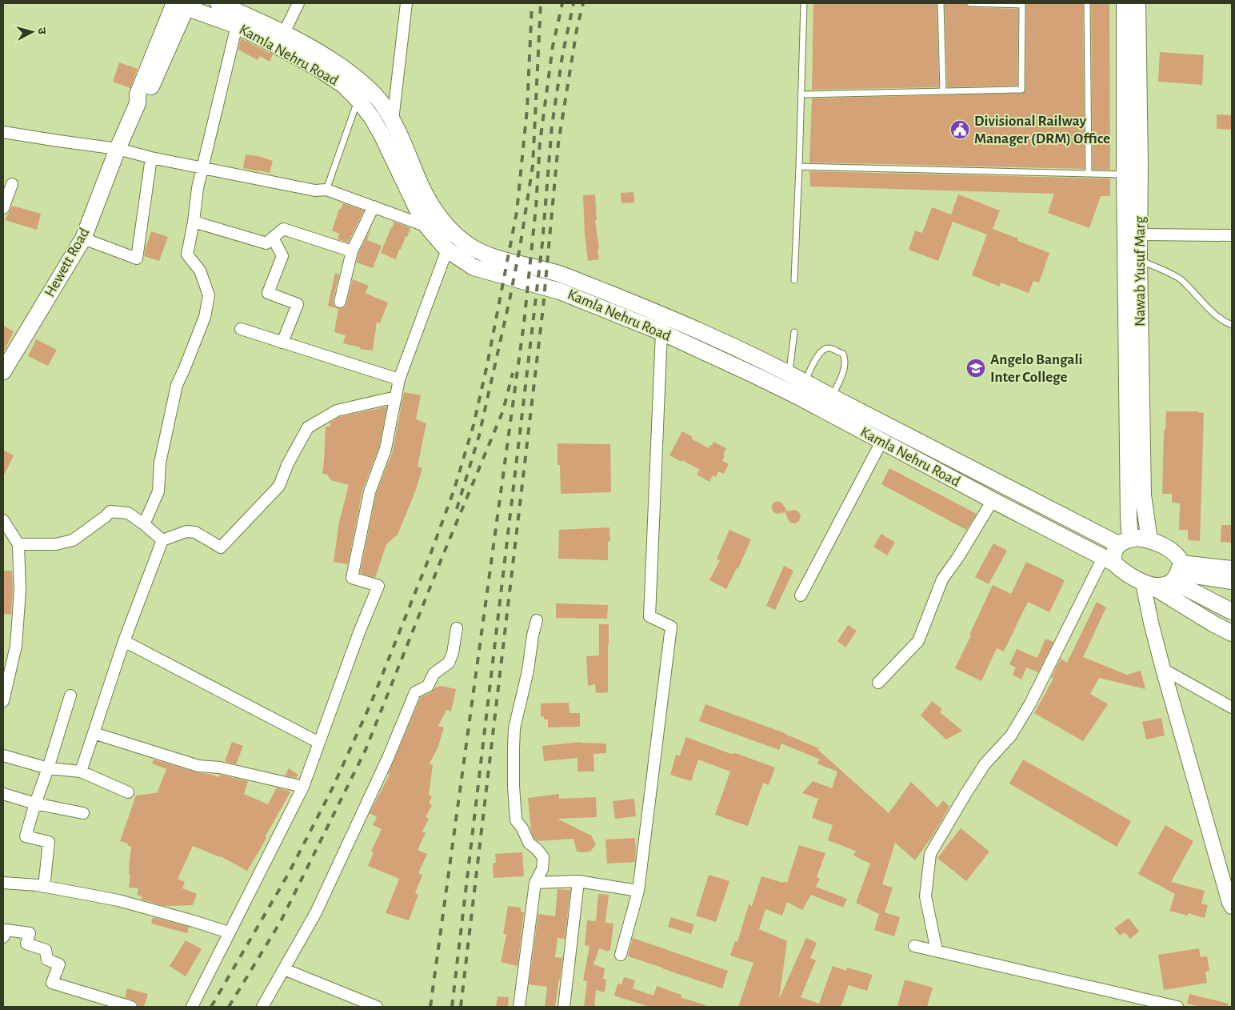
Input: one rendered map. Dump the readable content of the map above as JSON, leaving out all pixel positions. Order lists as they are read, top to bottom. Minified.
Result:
{"streets":{"main road":["Kamla Nehru Road","Hewett Road","Nawab Yusuf Marg"]},"crossings":[["Kamla Nehru Road","Hewett Road"]],"places":{"public building":["Divisional Railway Manager (DRM) Office"],"school or university":["Angelo Bangali Inter College"]},"north":"right"}
